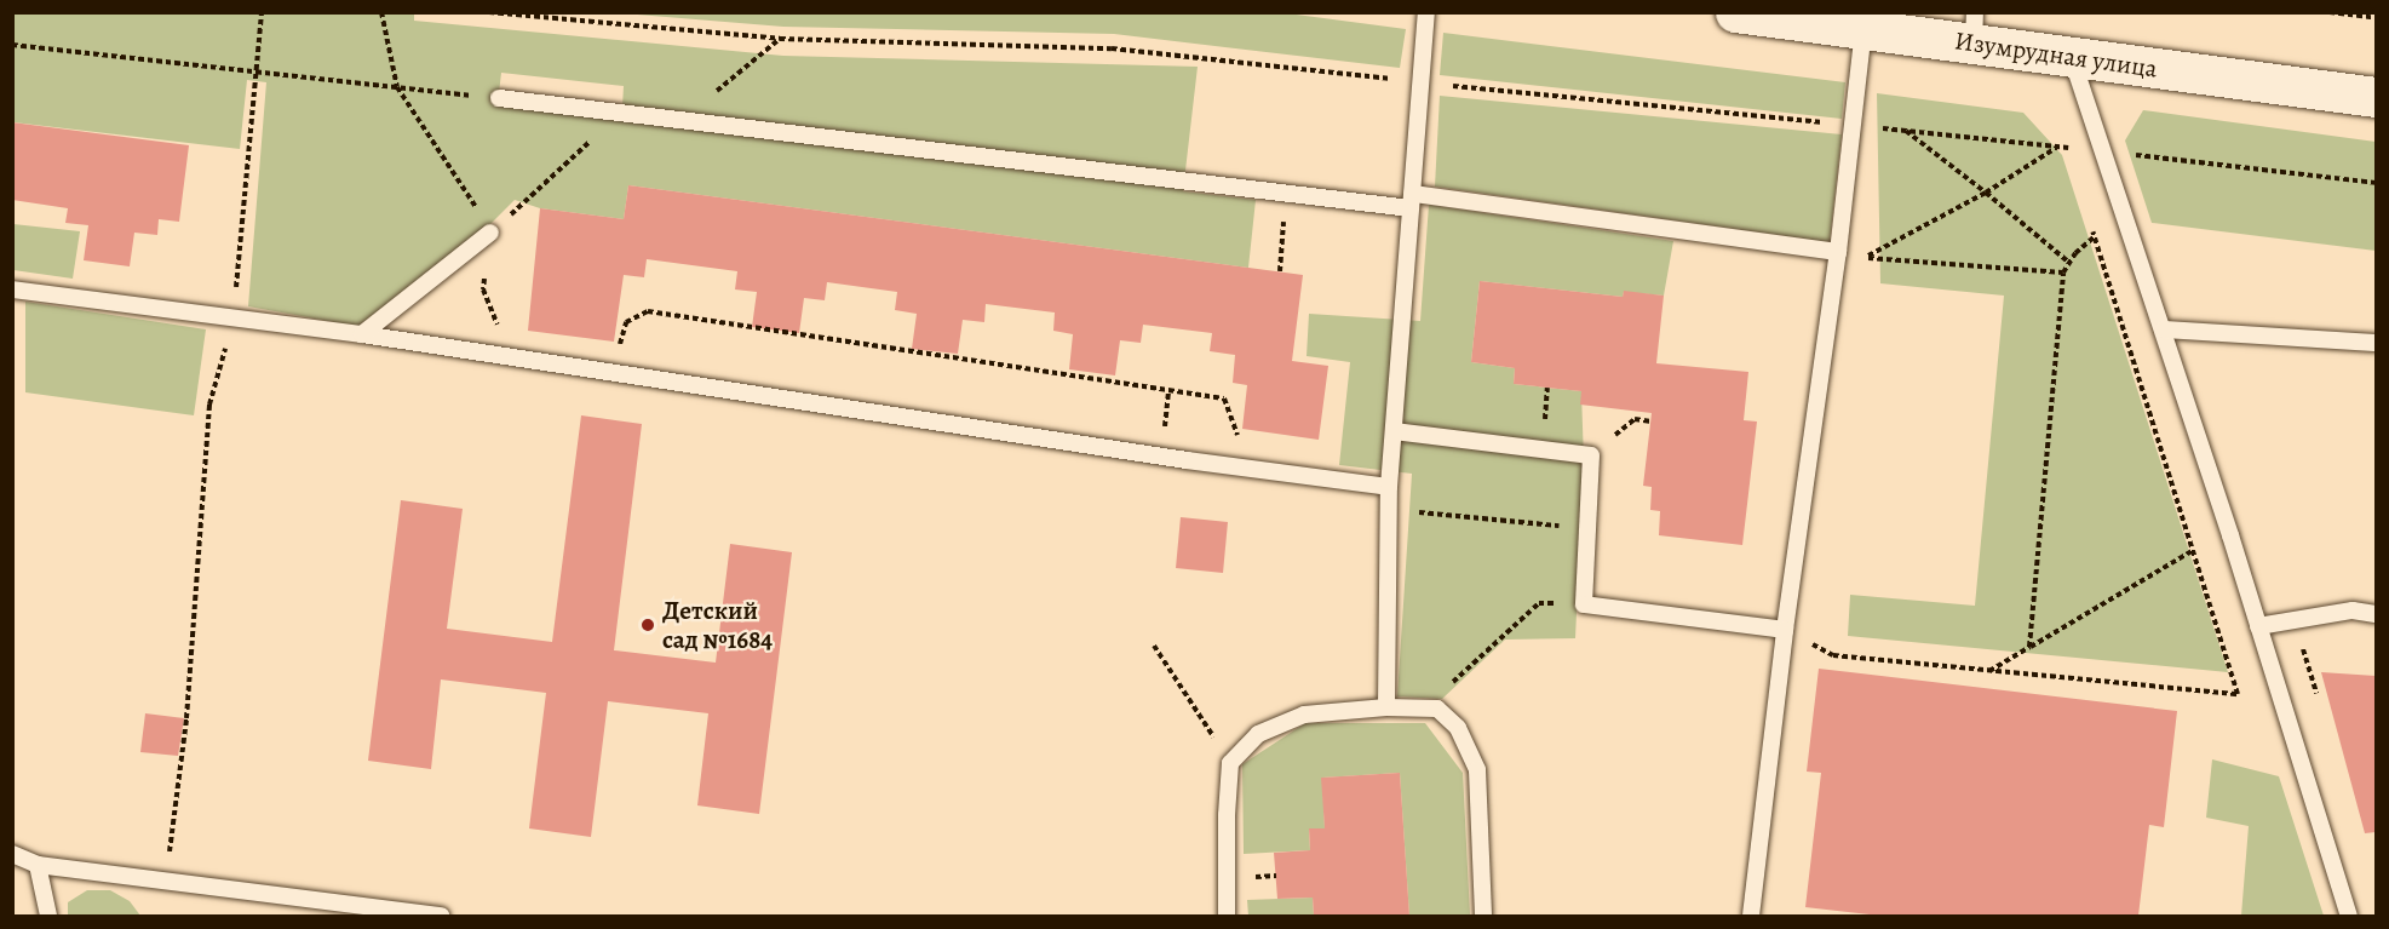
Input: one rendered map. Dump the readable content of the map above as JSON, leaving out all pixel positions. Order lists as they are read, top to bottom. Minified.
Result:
{"streets":{"street":["Изумрудная улица"]},"places":["Детский сад №1684"]}
